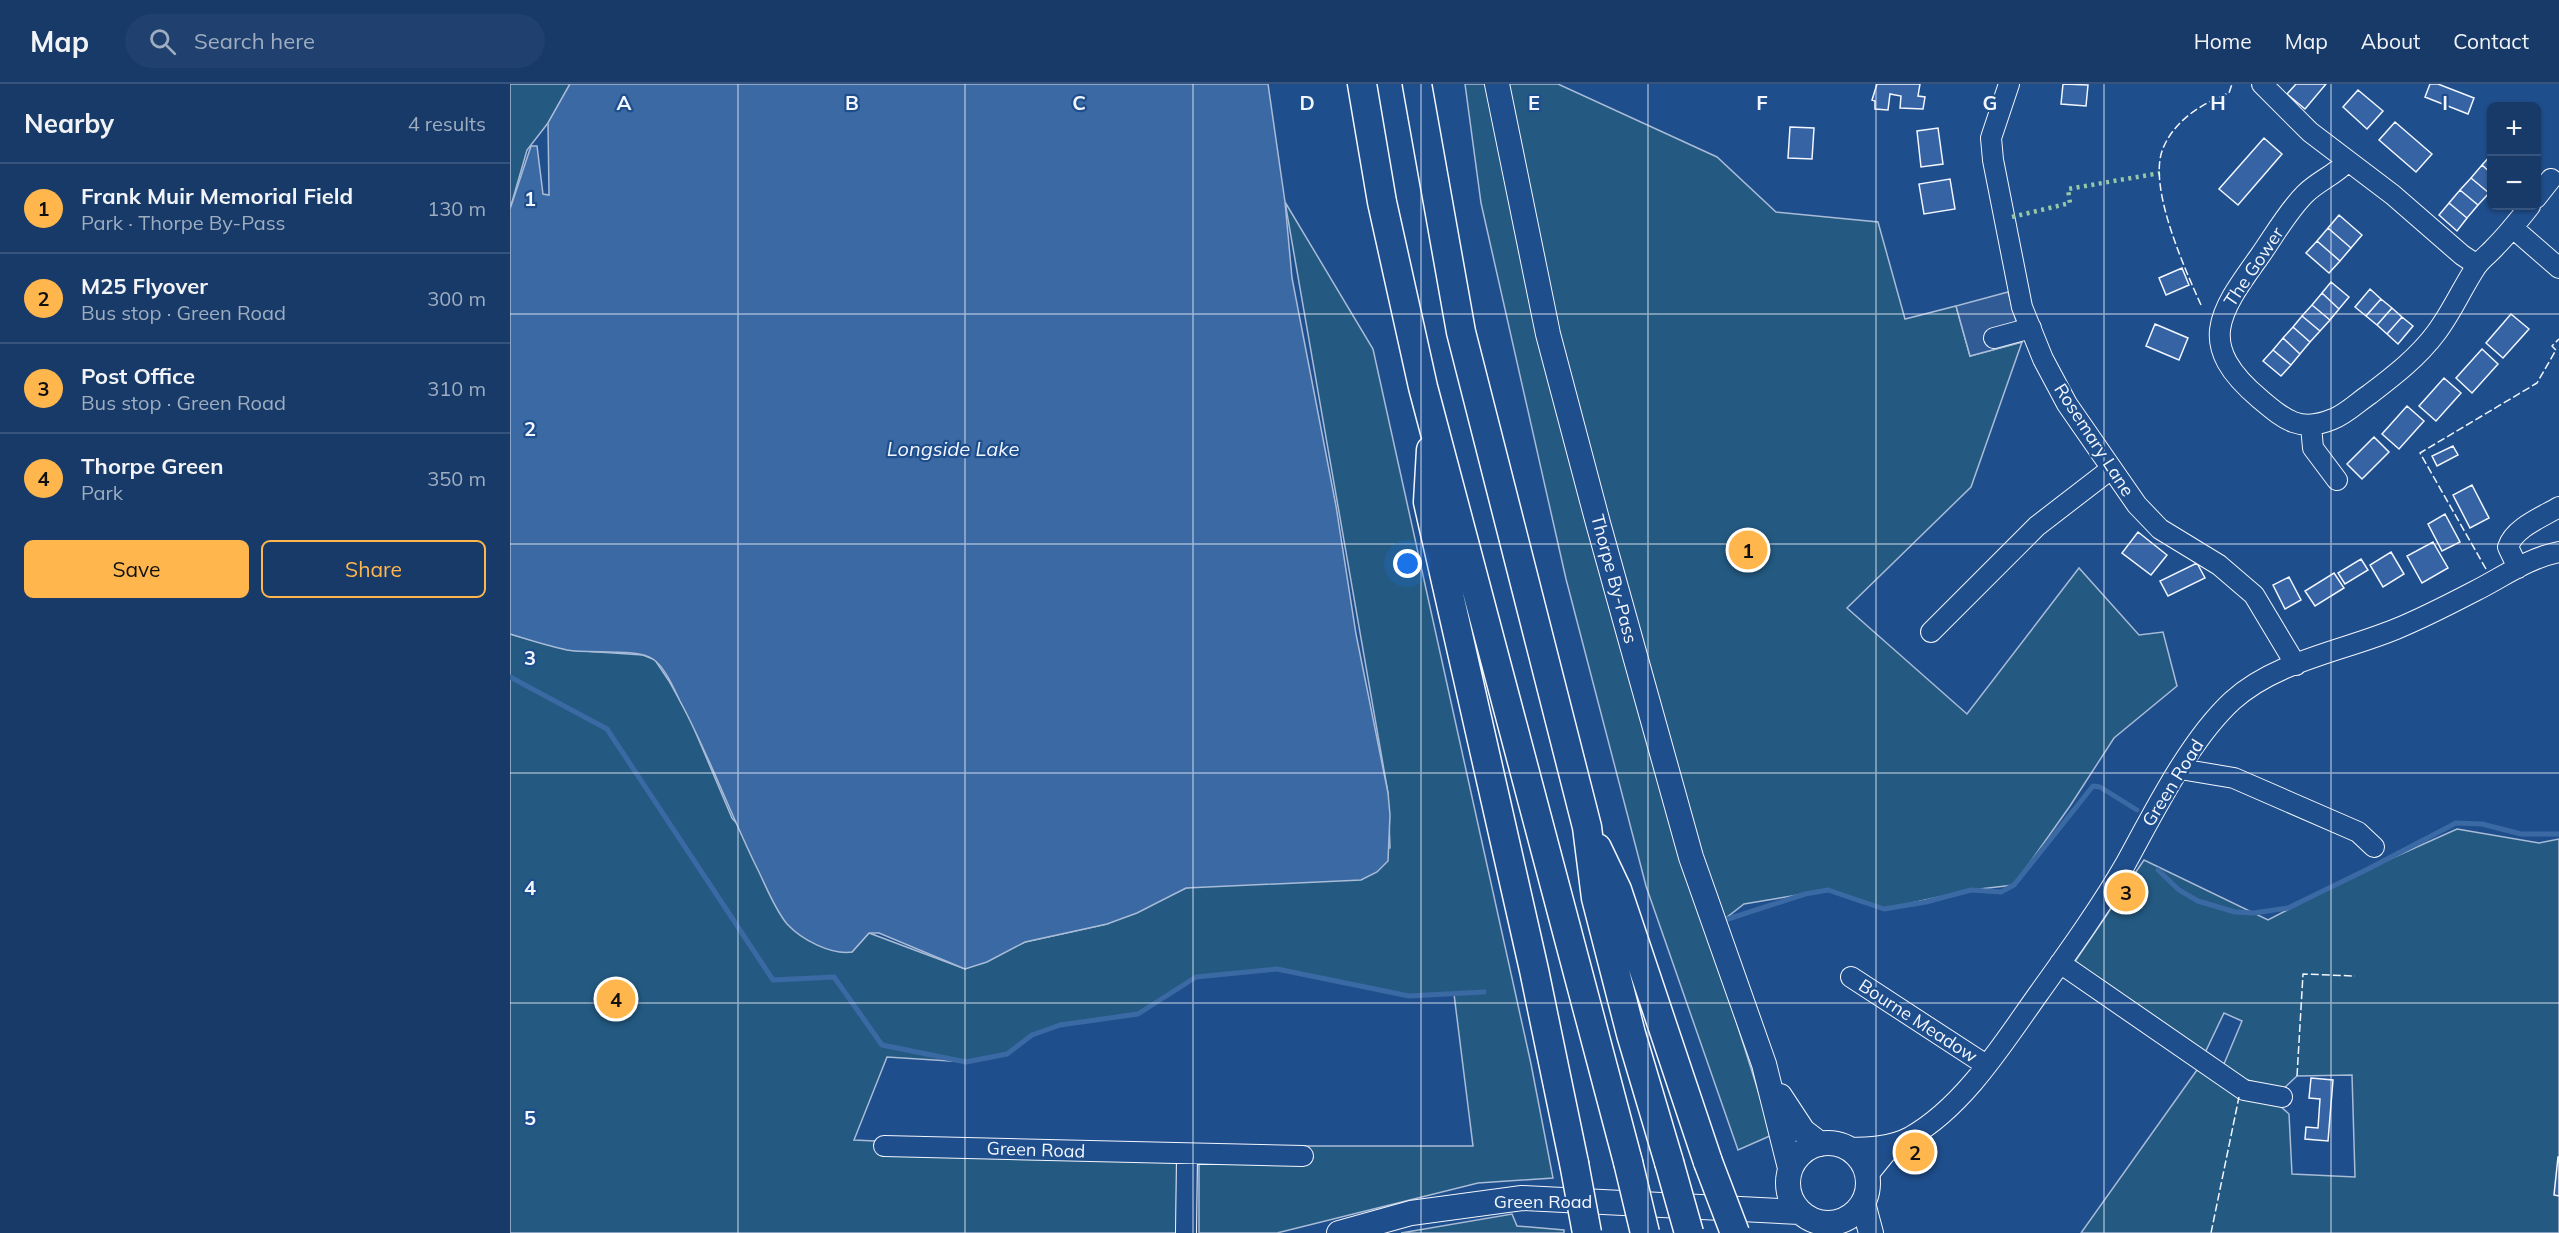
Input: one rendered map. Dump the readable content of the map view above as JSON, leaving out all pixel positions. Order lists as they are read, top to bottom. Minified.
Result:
{"streets":{"main road":["Thorpe By-Pass","Green Road"],"street":["The Gower","Rosemary Lane","Bourne Meadow"]},"crossings":[["Rosemary Lane","Green Road"],["Thorpe By-Pass","Green Road"],["Green Road","Bourne Meadow"]],"water":["Longside Lake"],"page":{"header":"Map","search":"Search here","nav":["Home","Map","About","Contact"],"heading":["Nearby","4 results"],"map_buttons":["+","−"],"list":[{"mark":"1","name":"Frank Muir Memorial Field","note":"Park · Thorpe By-Pass","value":"130 m"},{"mark":"2","name":"M25 Flyover","note":"Bus stop · Green Road","value":"300 m"},{"mark":"3","name":"Post Office","note":"Bus stop · Green Road","value":"310 m"},{"mark":"4","name":"Thorpe Green","note":"Park","value":"350 m"}],"buttons":["Save","Share"],"pins":["1","3","4","2"]},"grid":{"columns":["A","B","C","D","E","F","G","H","I"],"rows":["1","2","3","4","5"]}}
